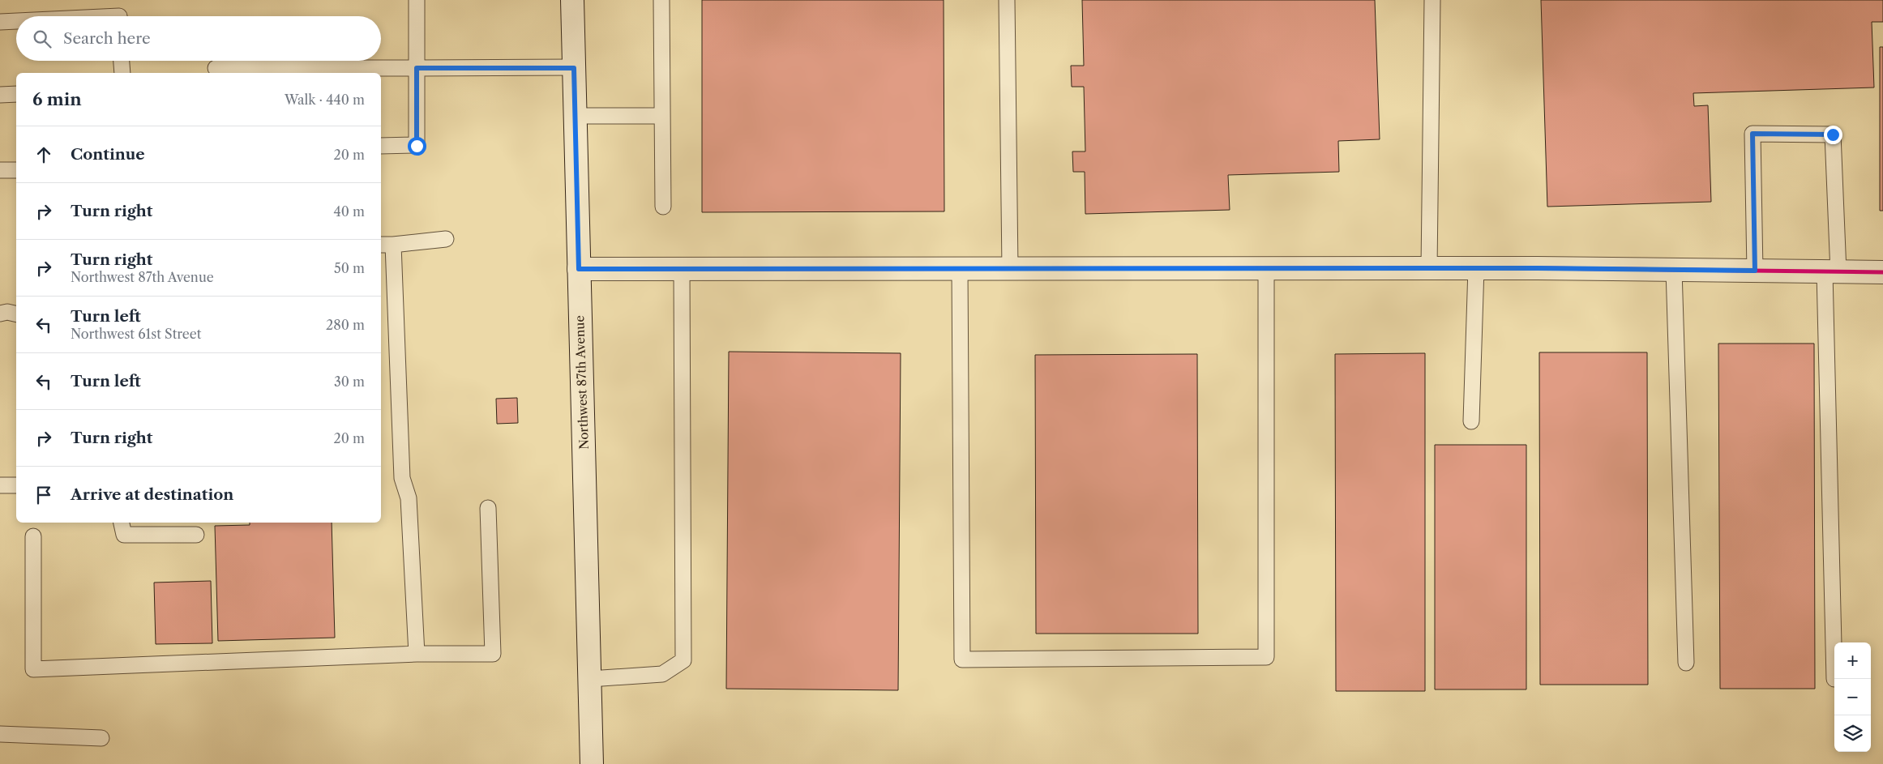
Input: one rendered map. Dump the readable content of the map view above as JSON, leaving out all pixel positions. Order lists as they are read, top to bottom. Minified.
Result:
{"streets":{"street":["Northwest 87th Avenue"]},"page":{"search":"Search here","heading":["6 min","Walk · 440 m"],"list":[["Continue","20 m"],["Turn right","40 m"],["Turn right","Northwest 87th Avenue","50 m"],["Turn left","Northwest 61st Street","280 m"],["Turn left","30 m"],["Turn right","20 m"],"Arrive at destination"],"map_buttons":["+","−"]}}
